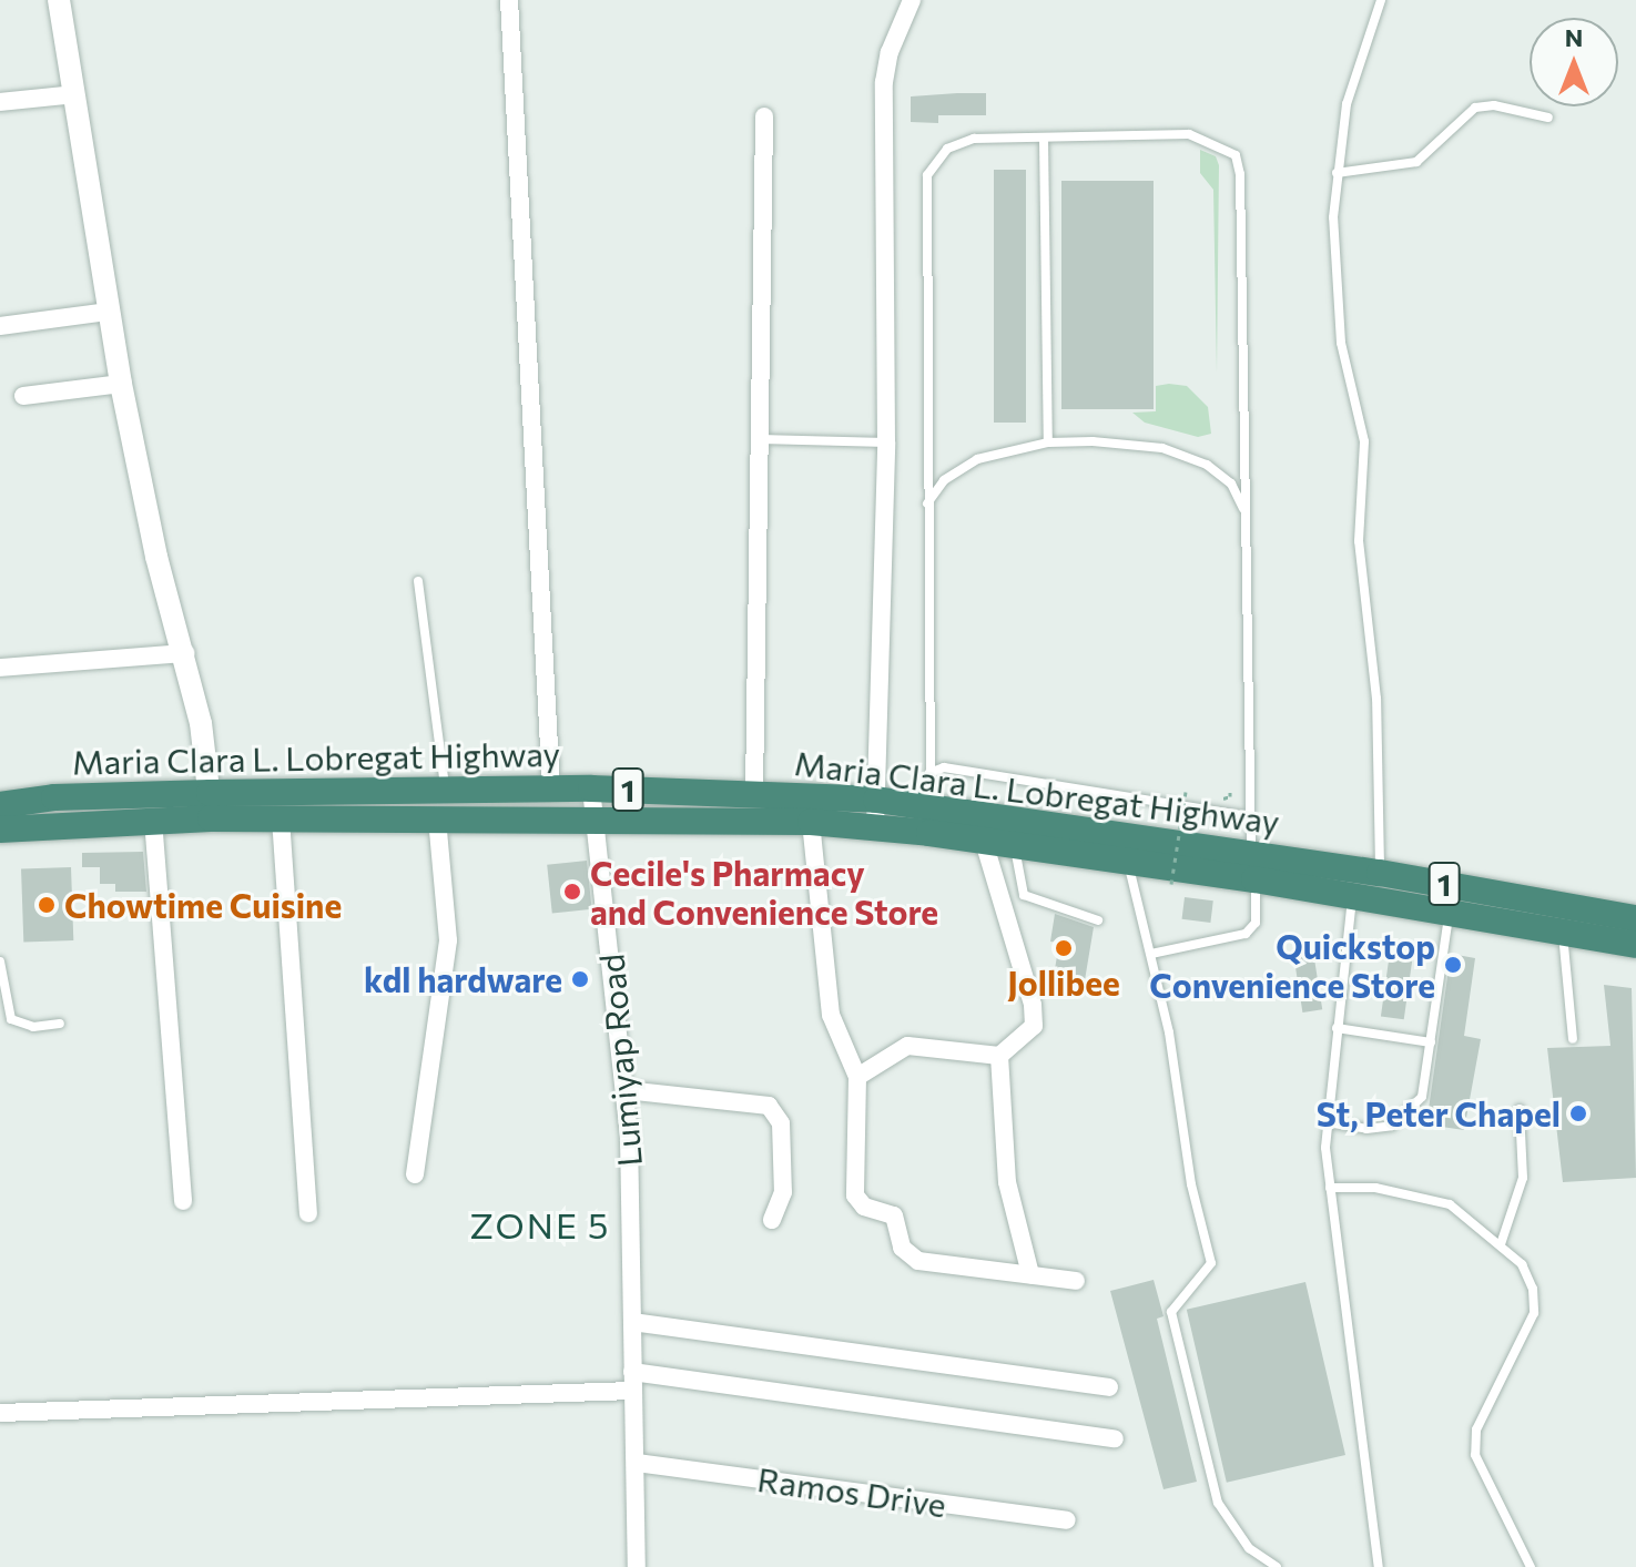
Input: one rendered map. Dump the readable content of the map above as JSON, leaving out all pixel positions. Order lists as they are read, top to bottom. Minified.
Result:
{"streets":{"highway":["Maria Clara L. Lobregat Highway","1"],"street":["Lumiyap Road","Ramos Drive"]},"crossings":[["Maria Clara L. Lobregat Highway","Lumiyap Road"],["Lumiyap Road","Ramos Drive"]],"districts":["ZONE 5"],"places":["Cecile's Pharmacy and Convenience Store","Chowtime Cuisine","Jollibee","Quickstop Convenience Store","kdl hardware","St, Peter Chapel"],"north":"top"}
